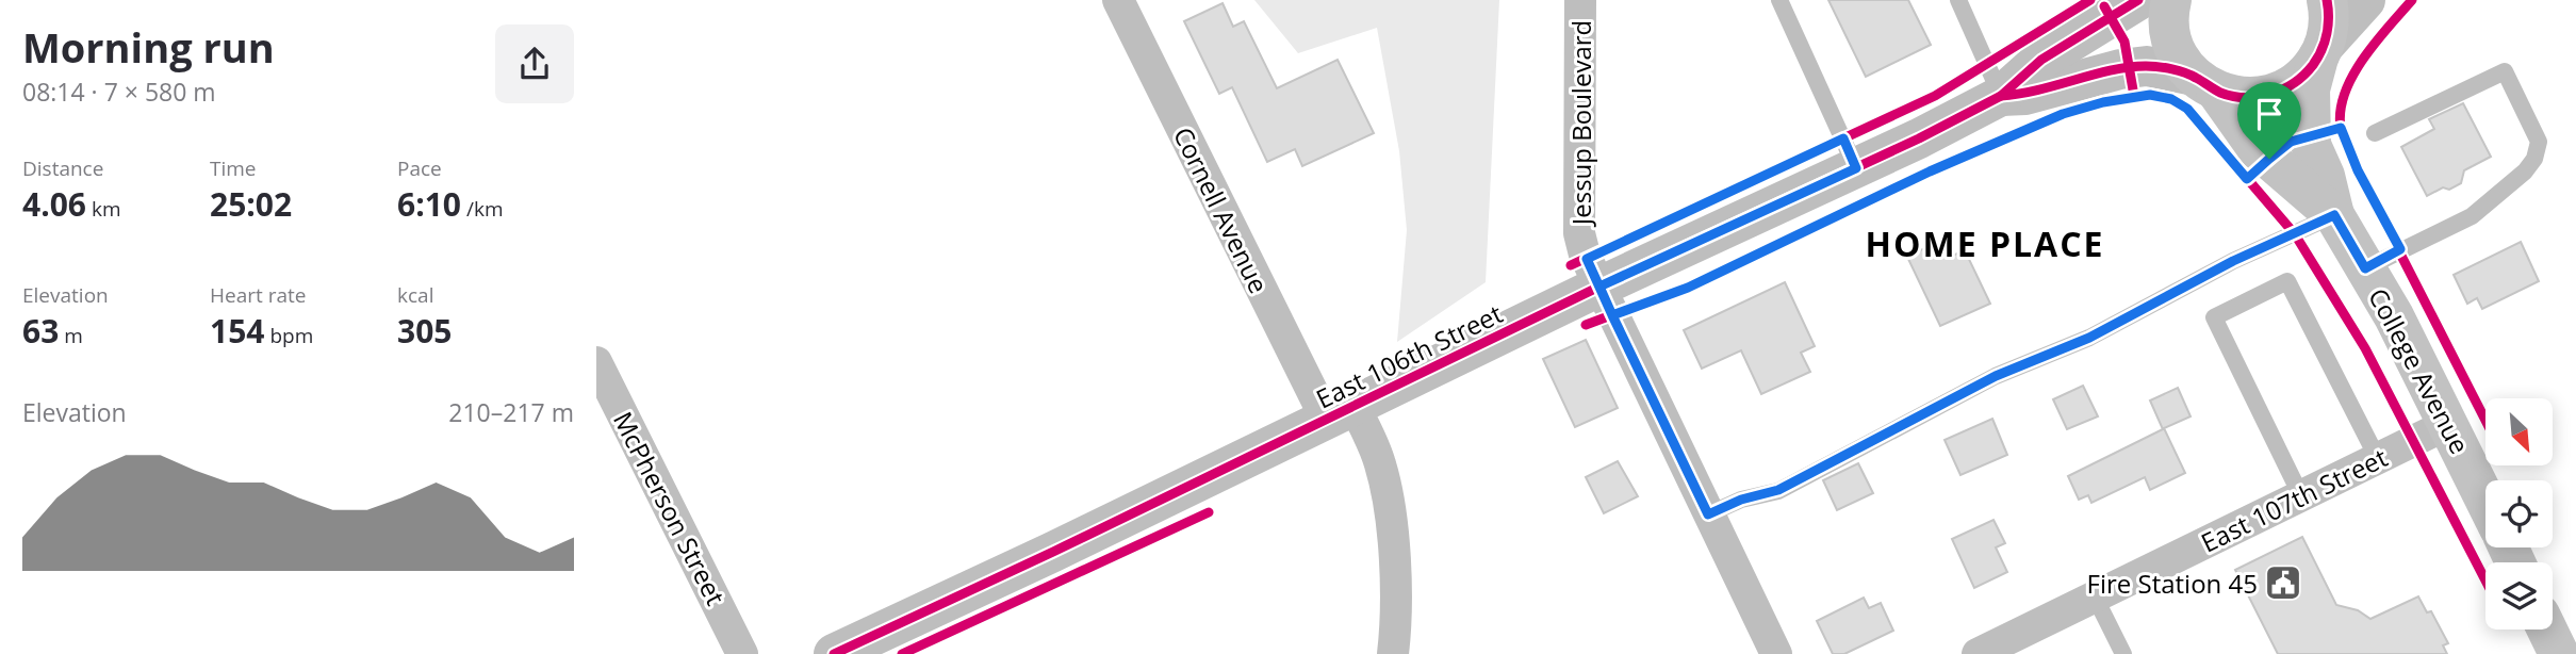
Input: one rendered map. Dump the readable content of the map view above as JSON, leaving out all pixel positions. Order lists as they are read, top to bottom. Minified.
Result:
{"streets":{"main road":["College Avenue"],"street":["Jessup Boulevard","Cornell Avenue","East 106th Street","East 107th Street","McPherson Street"]},"crossings":[["Jessup Boulevard","East 106th Street"],["Cornell Avenue","East 106th Street"],["East 106th Street","College Avenue"],["College Avenue","East 107th Street"]],"districts":["HOME PLACE"],"places":{"public building":["Fire Station 45"]},"north":"bottom right","page":{"heading":["Morning run","08:14 · 7 × 580 m"],"stats":[["Distance","4.06 km"],["Time","25:02"],["Pace","6:10 /km"],["Elevation","63 m"],["Heart rate","154 bpm"],["kcal","305"]],"chart":["Elevation","210–217 m"]}}
